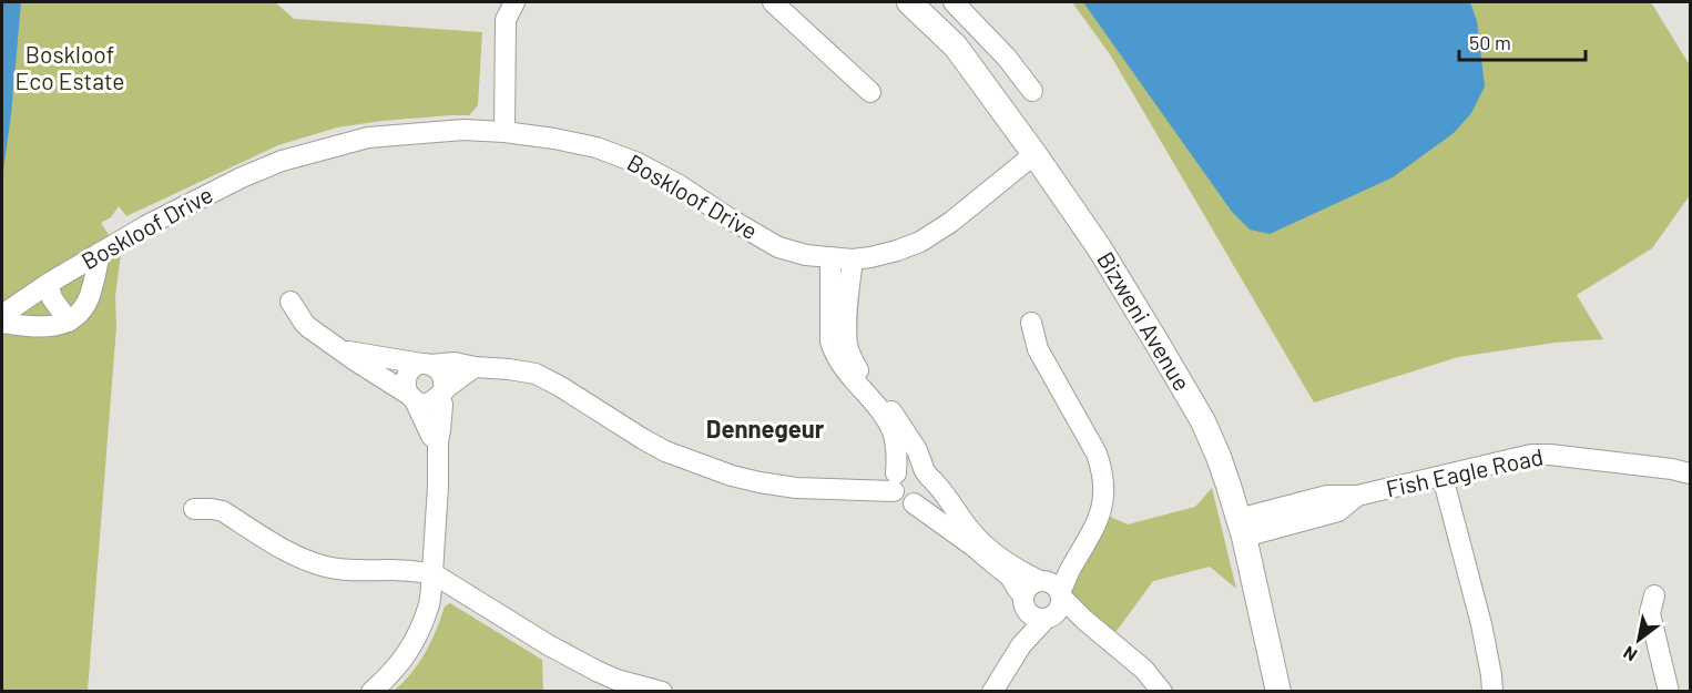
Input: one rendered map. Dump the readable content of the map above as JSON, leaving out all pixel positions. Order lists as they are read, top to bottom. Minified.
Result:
{"streets":{"street":["Boskloof Drive","Bizweni Avenue","Fish Eagle Road"]},"crossings":[["Boskloof Drive","Bizweni Avenue"],["Bizweni Avenue","Fish Eagle Road"]],"districts":["Dennegeur"],"parks":["Boskloof Eco Estate"],"scale_bar":"50 m","north":"bottom left"}
